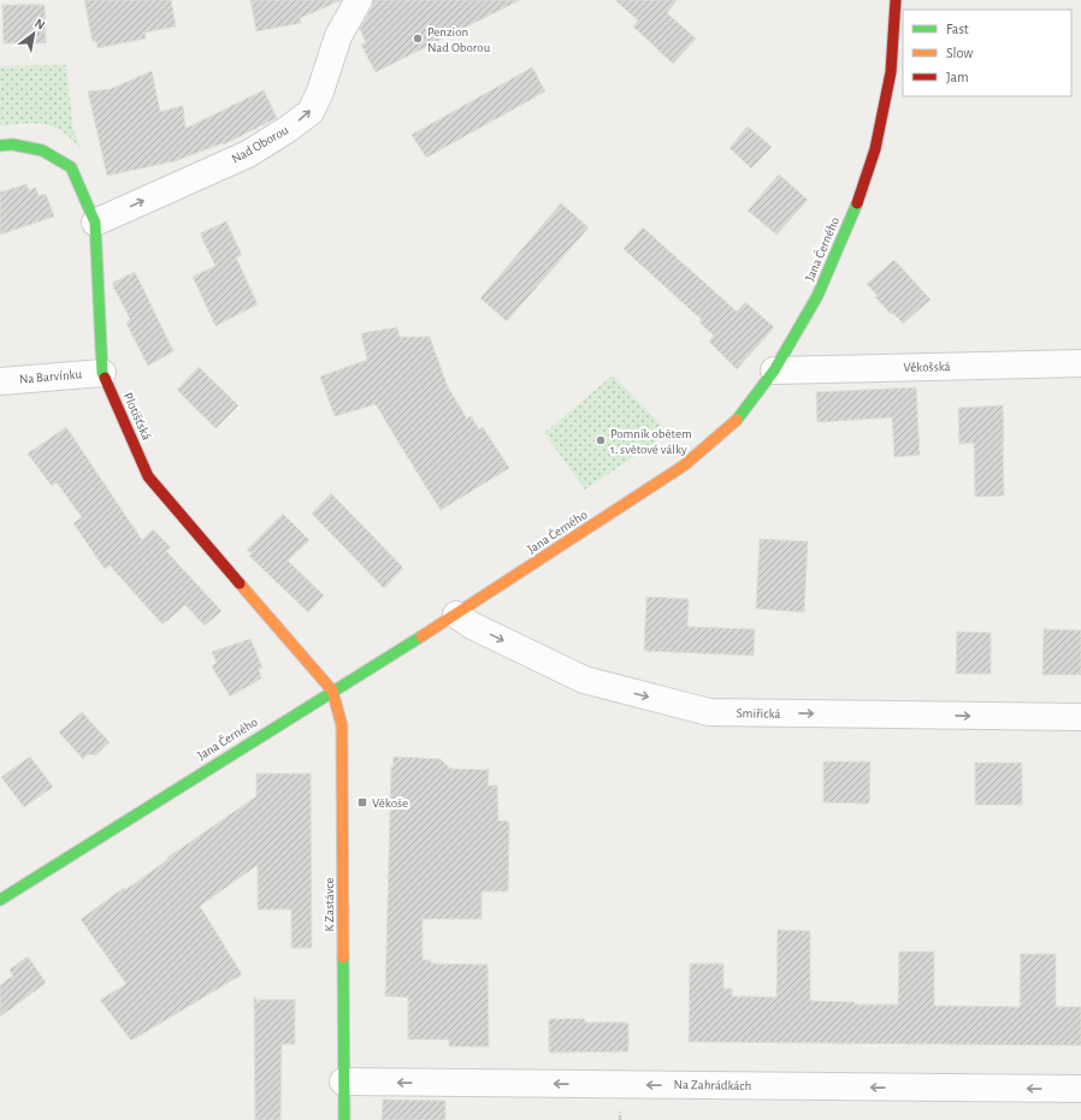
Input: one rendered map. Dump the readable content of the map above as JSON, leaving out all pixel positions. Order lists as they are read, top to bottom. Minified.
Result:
{"streets":{"street":["Nad Oborou","Jana Černého","Věkošská","Na Barvínku","Plotišťská","Smiřická","K Zastávce","Na Zahrádkách"]},"crossings":[["Nad Oborou","Plotišťská"],["Jana Černého","Věkošská"],["Jana Černého","Plotišťská"],["Jana Černého","Smiřická"],["Jana Černého","K Zastávce"],["Na Barvínku","Plotišťská"],["Plotišťská","K Zastávce"],["K Zastávce","Na Zahrádkách"]],"one_way":["Nad Oborou","Smiřická","Na Zahrádkách"],"places":{"other":["Penzion Nad Oborou","Pomník obětem 1. světové války"],"transit":["Věkoše"]},"legend":["Fast","Slow","Jam"],"north":"top right"}
